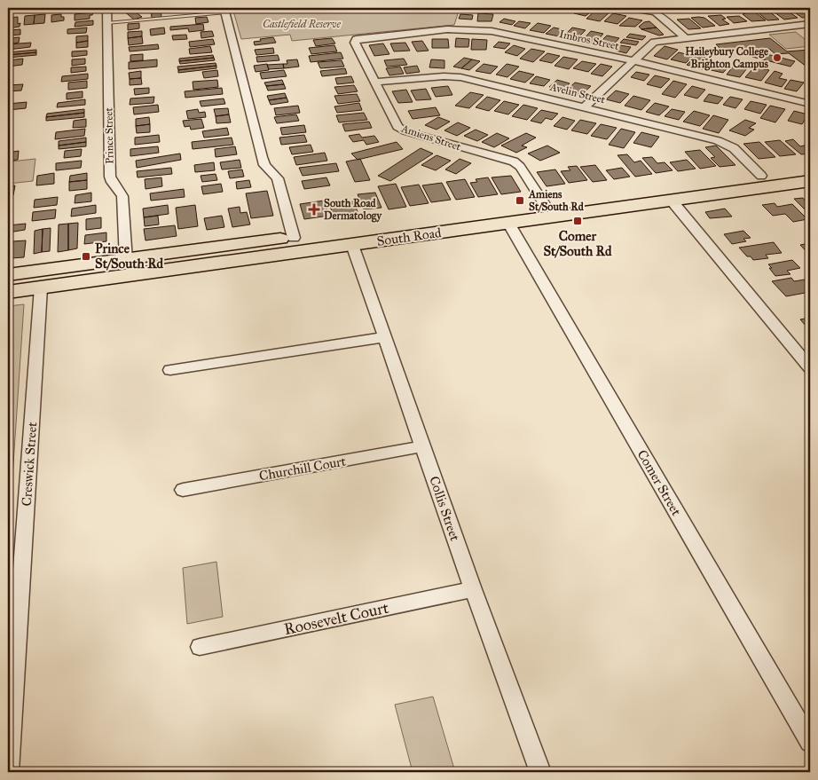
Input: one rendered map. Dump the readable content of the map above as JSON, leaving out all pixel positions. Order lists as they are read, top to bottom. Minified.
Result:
{"streets":{"main road":["South Road"],"street":["Imbros Street","Avelin Street","Prince Street","Amiens Street","Creswick Street","Churchill Court","Comer Street","Collis Street","Roosevelt Court"]},"crossings":[["Imbros Street","Amiens Street"],["Avelin Street","Amiens Street"],["Avelin Street","South Road"],["Prince Street","South Road"],["Amiens Street","South Road"],["South Road","Creswick Street"],["South Road","Comer Street"],["South Road","Collis Street"],["Churchill Court","Collis Street"],["Collis Street","Roosevelt Court"]],"parks":["Castlefield Reserve"],"places":{"other":["Haileybury College Brighton Campus"],"transit":["Amiens St/South Rd","Comer St/South Rd","Prince St/South Rd"],"health":["South Road Dermatology"]}}
